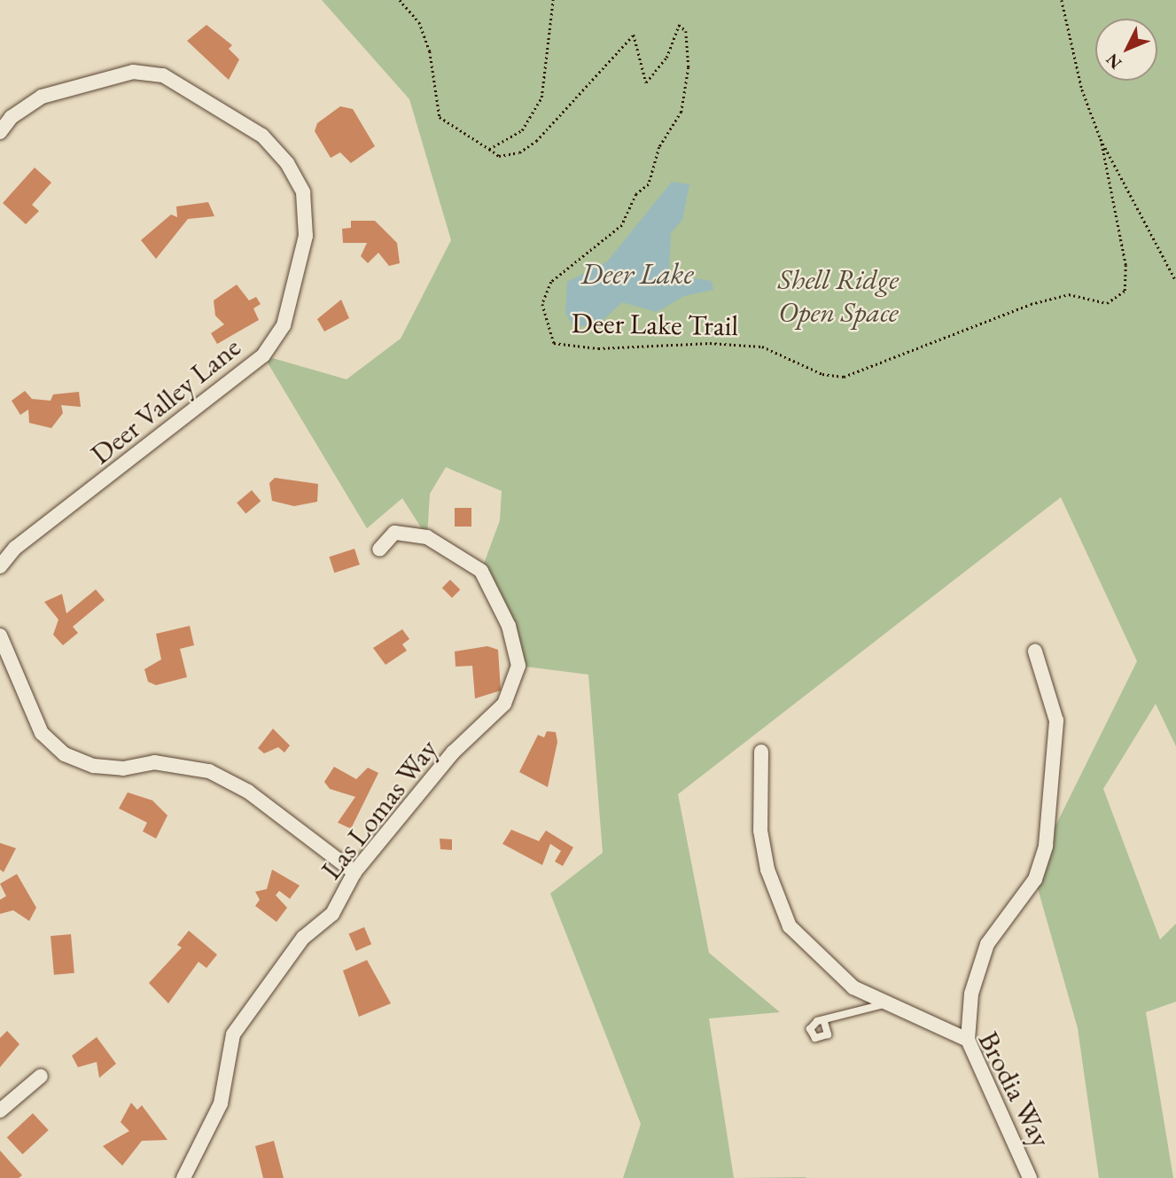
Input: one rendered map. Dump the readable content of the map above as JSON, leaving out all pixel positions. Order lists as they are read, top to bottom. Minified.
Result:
{"streets":{"street":["Deer Valley Lane","Las Lomas Way","Brodia Way"],"path":["Deer Lake Trail"]},"water":["Deer Lake"],"parks":["Shell Ridge Open Space"],"north":"bottom left"}
